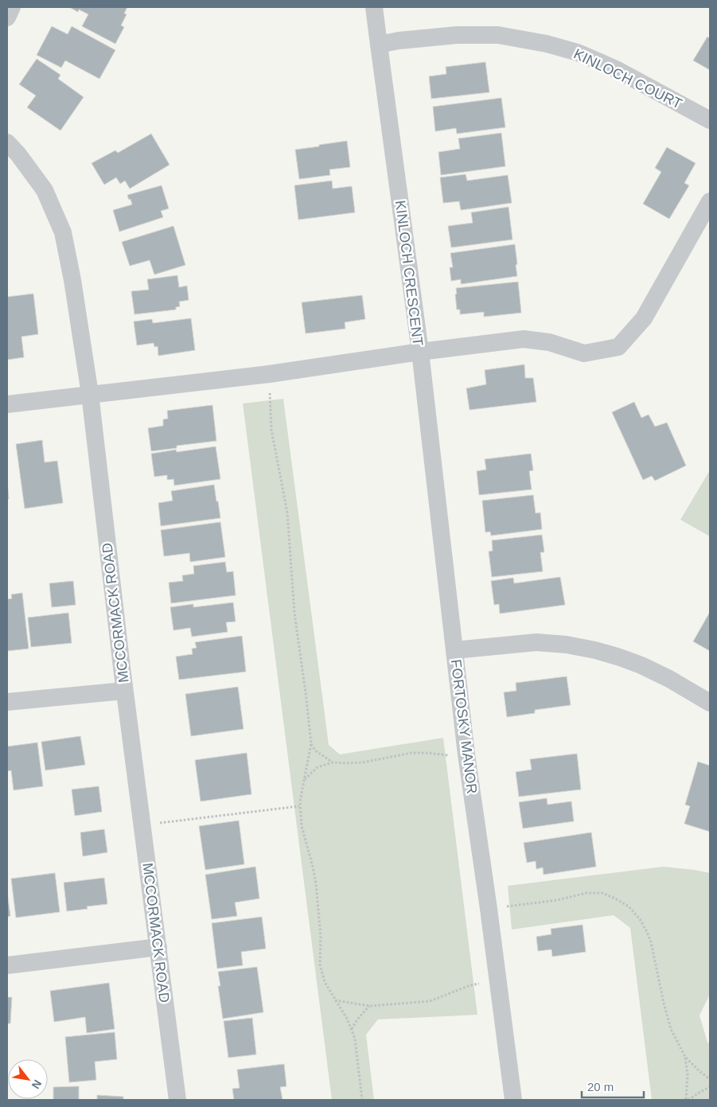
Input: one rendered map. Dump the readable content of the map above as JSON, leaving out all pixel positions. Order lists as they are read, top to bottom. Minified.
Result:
{"streets":{"street":["KINLOCH COURT","KINLOCH CRESCENT","MCCORMACK ROAD","FORTOSKY MANOR"]},"crossings":[["KINLOCH COURT","KINLOCH CRESCENT"],["KINLOCH CRESCENT","MCCORMACK ROAD"],["KINLOCH CRESCENT","FORTOSKY MANOR"]],"scale_bar":"20 m","north":"bottom right"}
